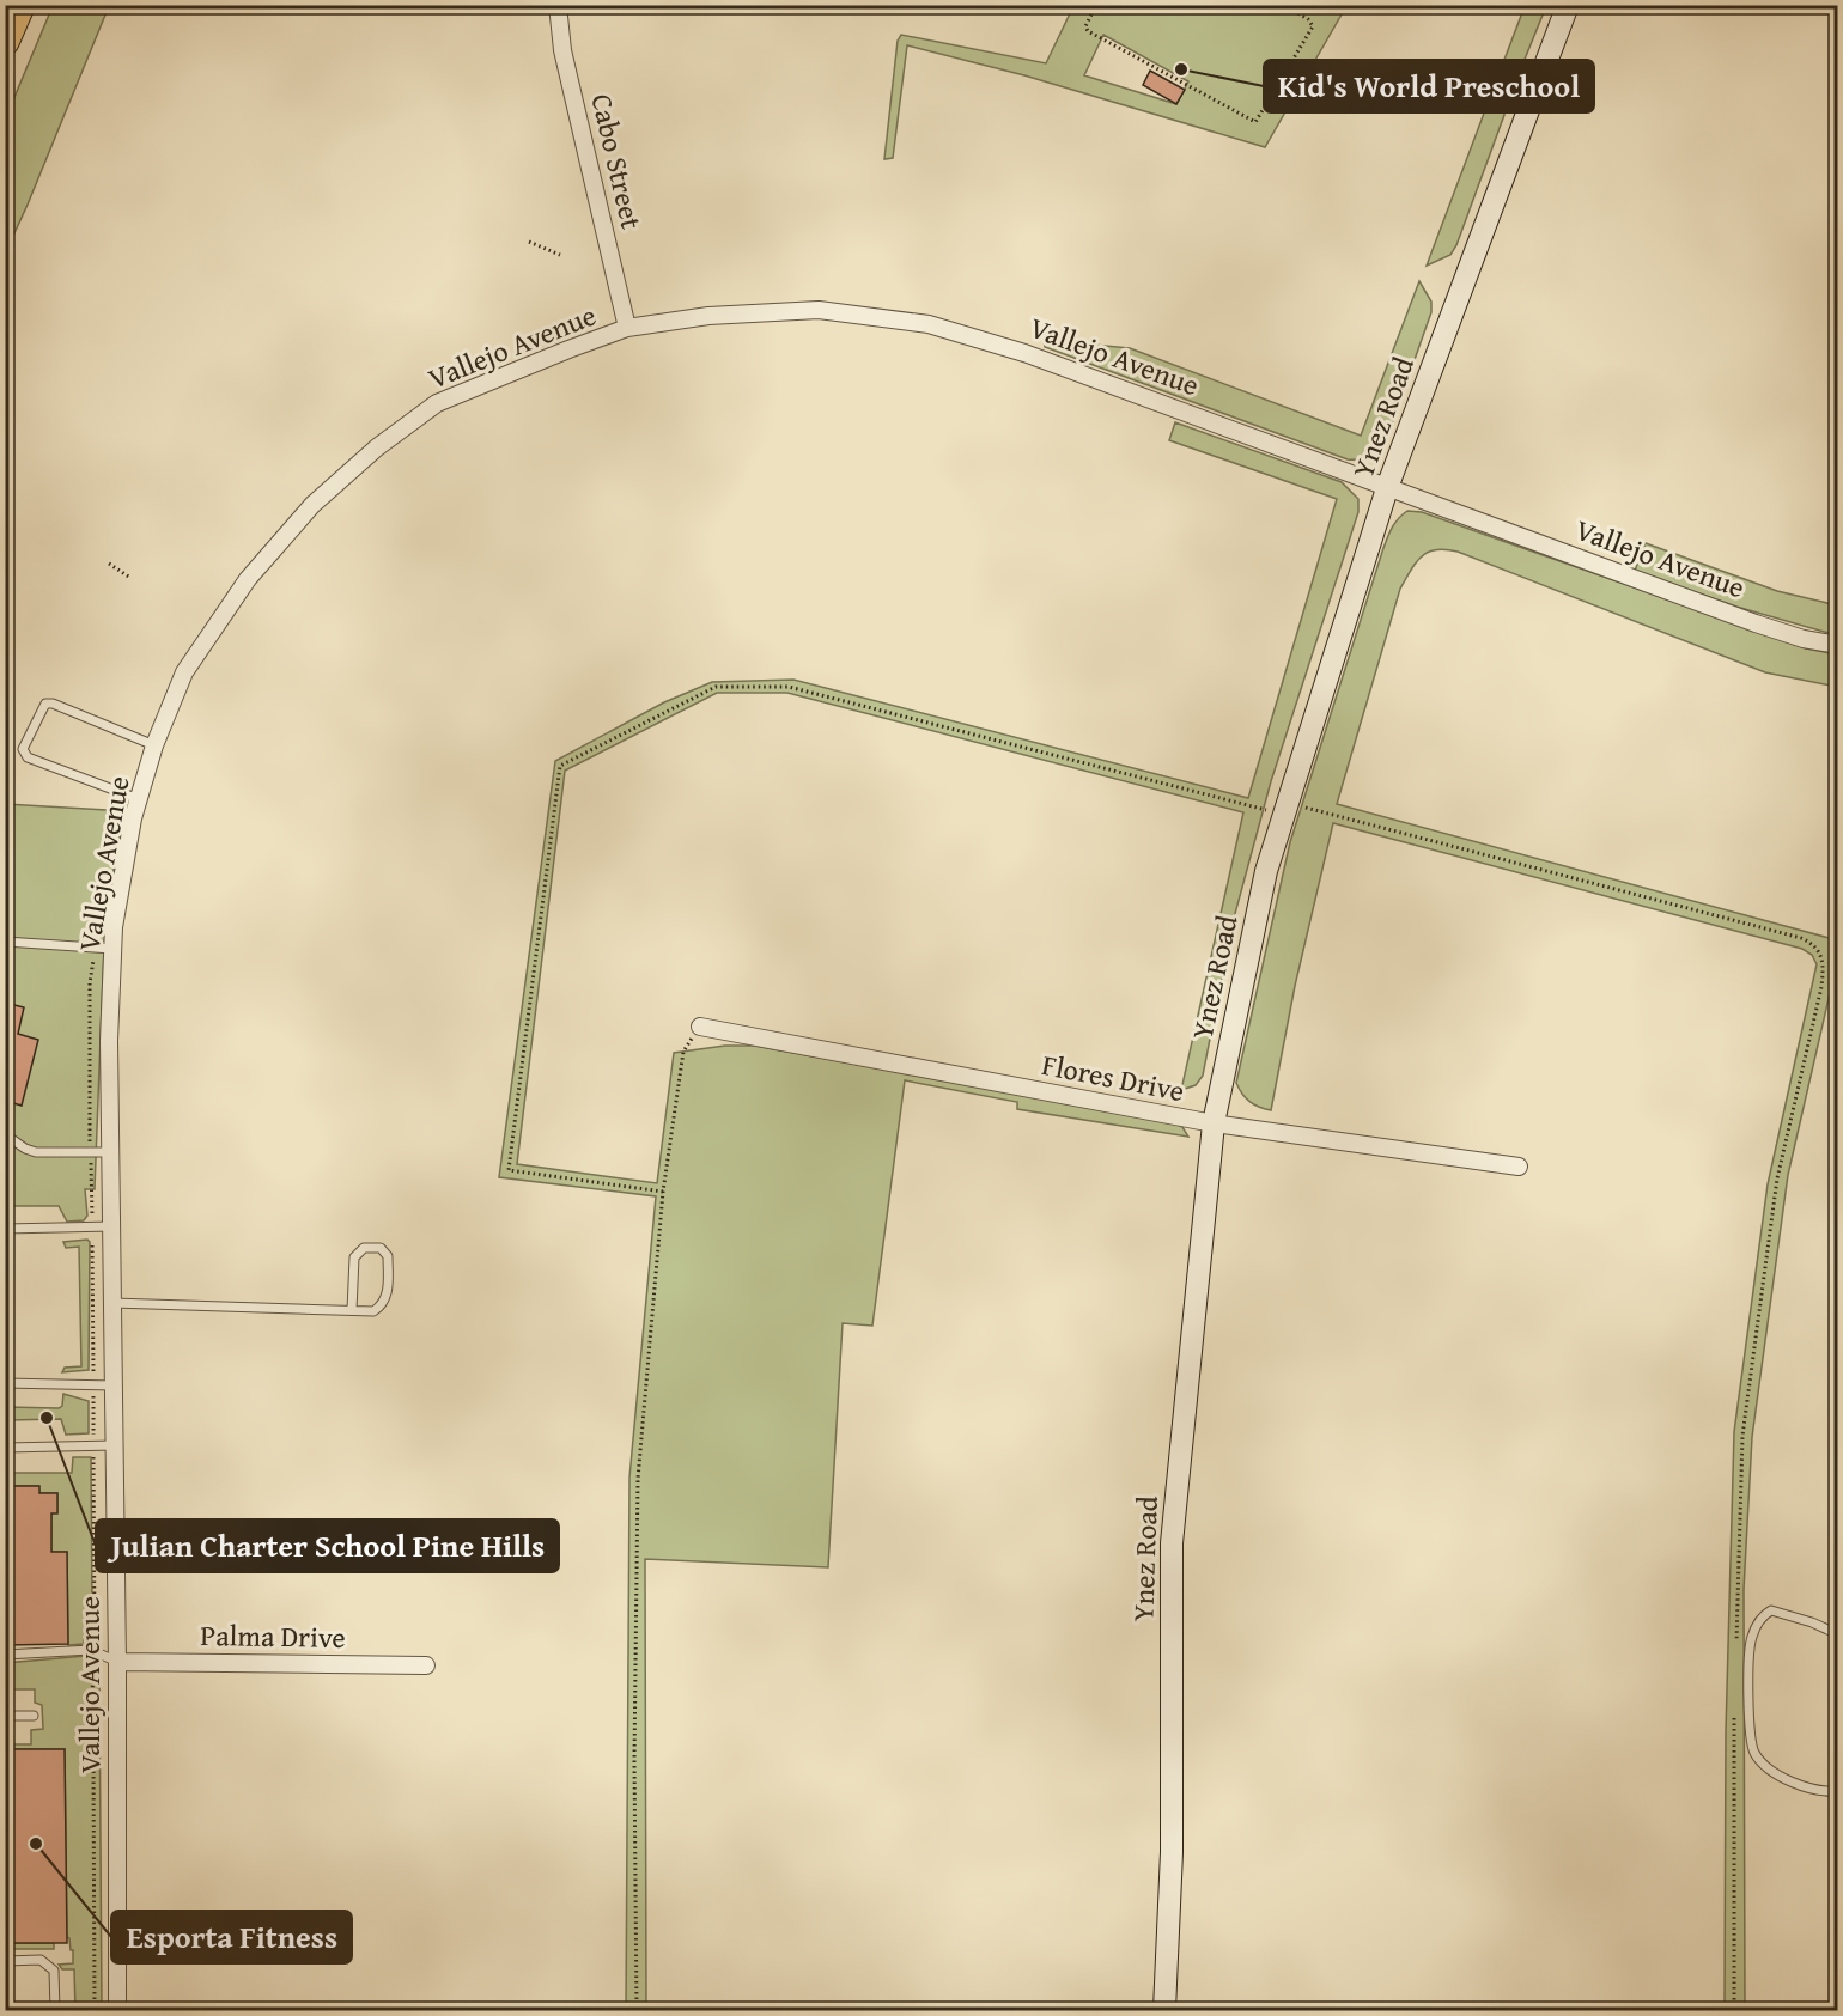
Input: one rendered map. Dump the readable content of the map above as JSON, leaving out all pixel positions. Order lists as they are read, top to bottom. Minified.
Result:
{"streets":{"main road":["Ynez Road"],"street":["Cabo Street","Vallejo Avenue","Flores Drive","Palma Drive"]},"crossings":[["Cabo Street","Vallejo Avenue"],["Vallejo Avenue","Ynez Road"],["Vallejo Avenue","Palma Drive"],["Ynez Road","Flores Drive"]],"places":["Kid's World Preschool","Julian Charter School Pine Hills","Esporta Fitness"]}
